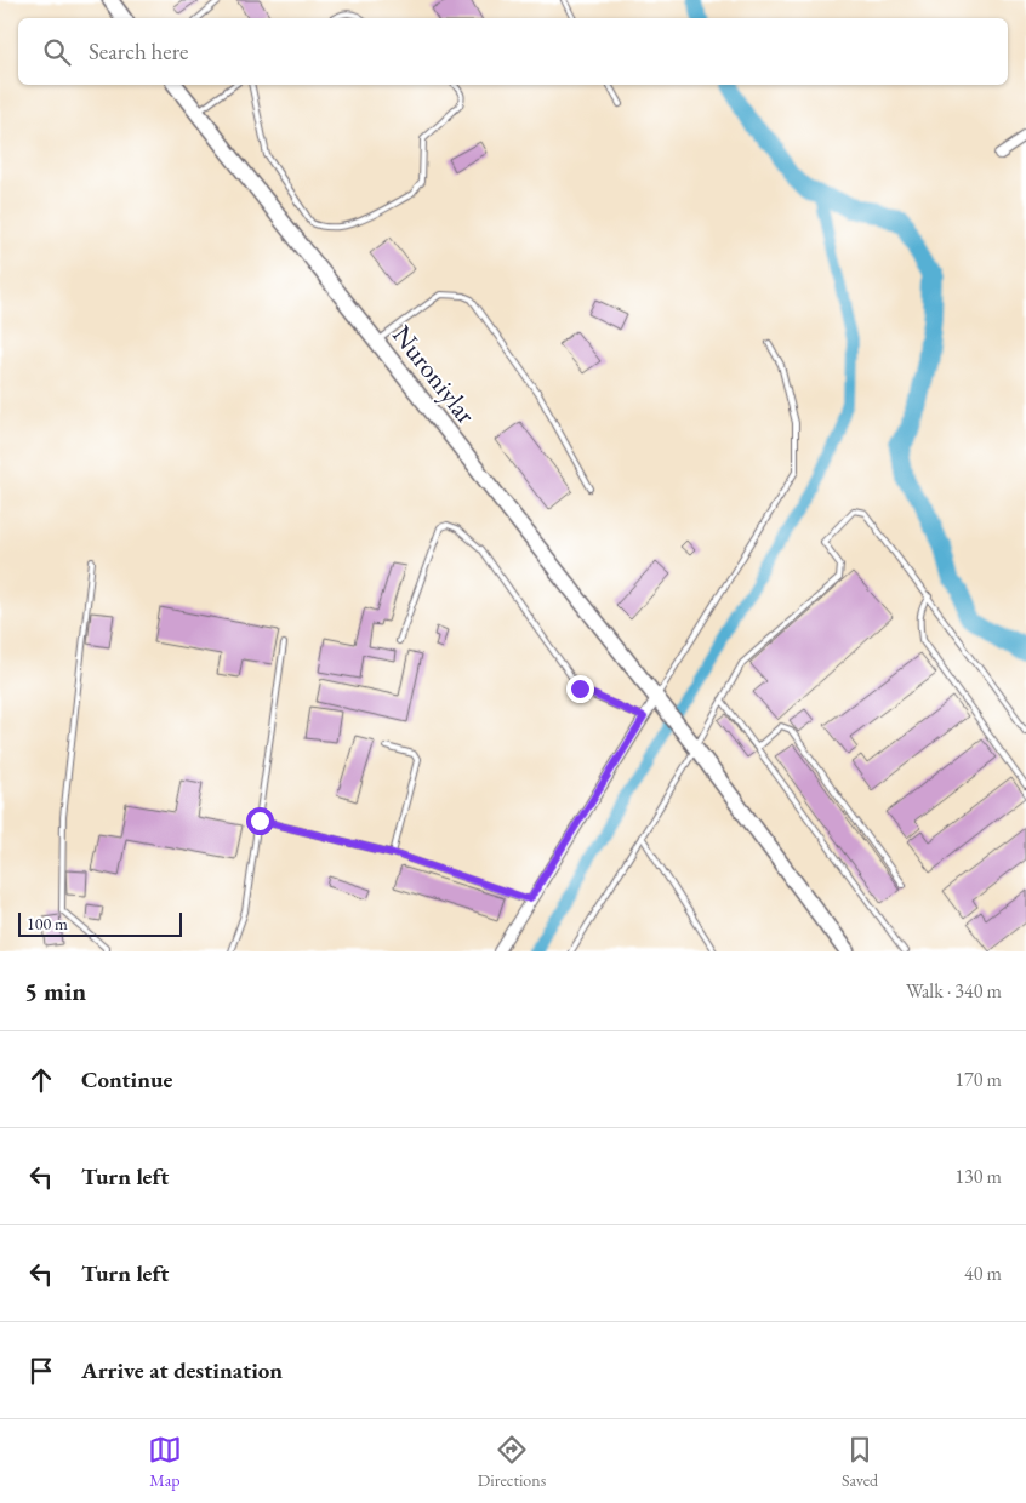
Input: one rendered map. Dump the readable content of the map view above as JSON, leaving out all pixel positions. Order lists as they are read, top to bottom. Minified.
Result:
{"streets":{"main road":["Nuroniylar"]},"scale_bar":"100 m","page":{"search":"Search here","scale":"100 m","heading":["5 min","Walk · 340 m"],"list":[["Continue","170 m"],["Turn left","130 m"],["Turn left","40 m"],"Arrive at destination"],"nav":["Map","Directions","Saved"]}}
